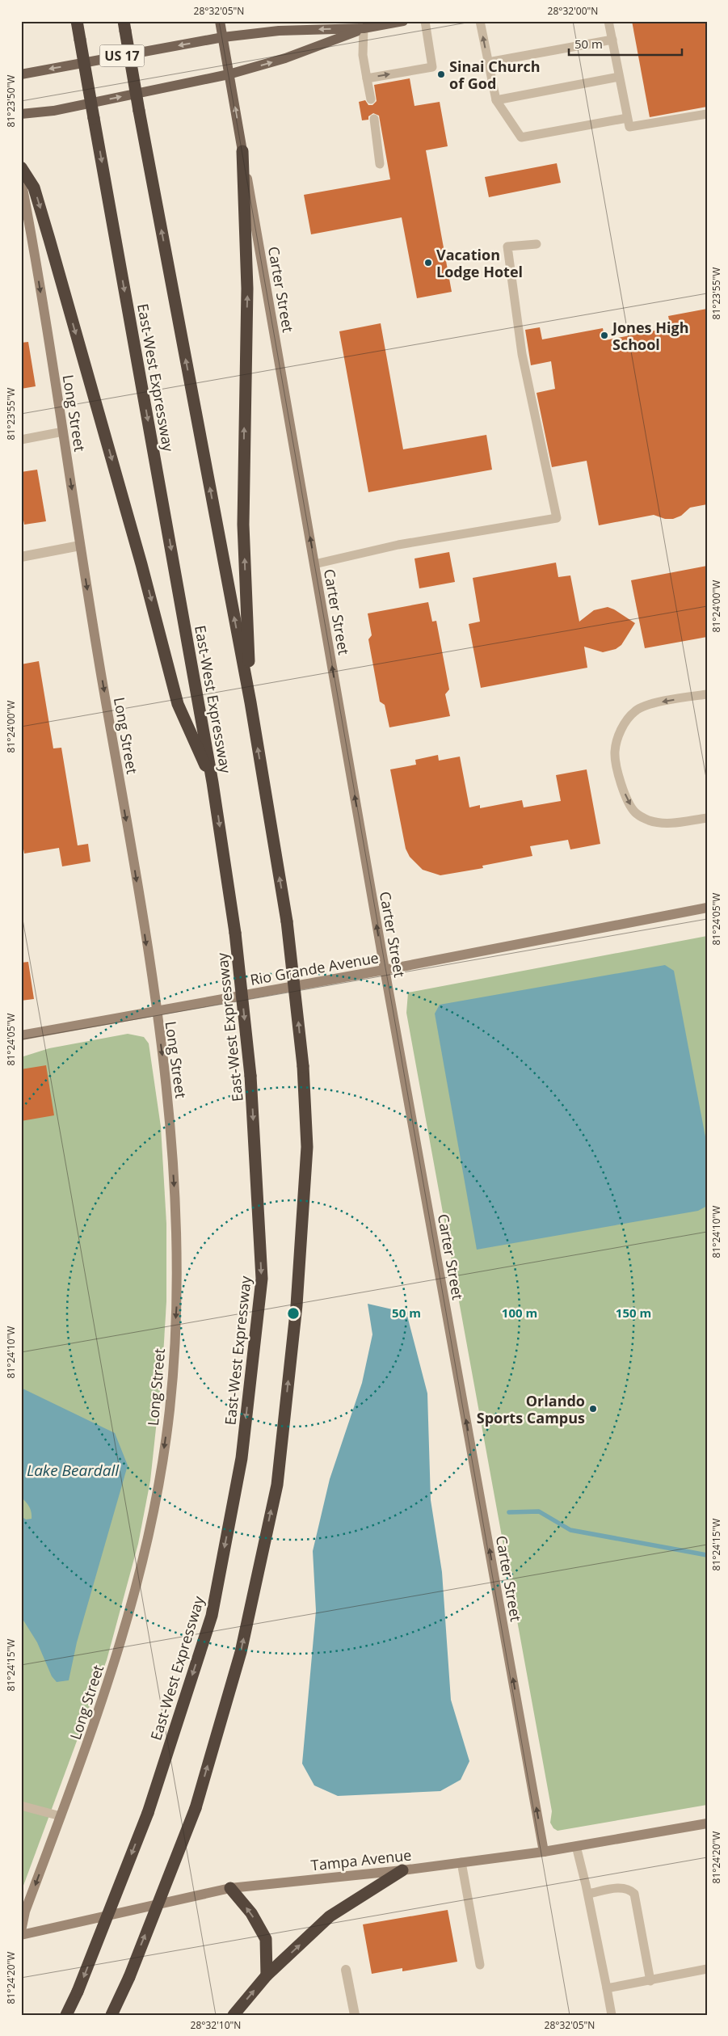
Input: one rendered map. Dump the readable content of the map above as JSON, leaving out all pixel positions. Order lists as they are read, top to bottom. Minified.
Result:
{"streets":{"highway":["East-West Expressway"],"main road":["US 17","Carter Street"],"street":["Long Street","Rio Grande Avenue","Tampa Avenue"]},"crossings":[["US 17","Carter Street"],["Carter Street","Rio Grande Avenue"],["Carter Street","Tampa Avenue"],["Long Street","Rio Grande Avenue"]],"one_way":["Carter Street","Long Street"],"water":["Lake Beardall"],"places":["Sinai Church of God","Vacation Lodge Hotel","Jones High School","Orlando Sports Campus"],"scale_bar":"50 m","coordinates":["28°32'05\"N","28°32'00\"N","81°23'50\"W","81°23'55\"W","81°24'00\"W","81°24'05\"W","81°24'10\"W","81°24'15\"W","81°24'20\"W","28°32'10\"N"],"rings":["50 m","100 m","150 m"]}
